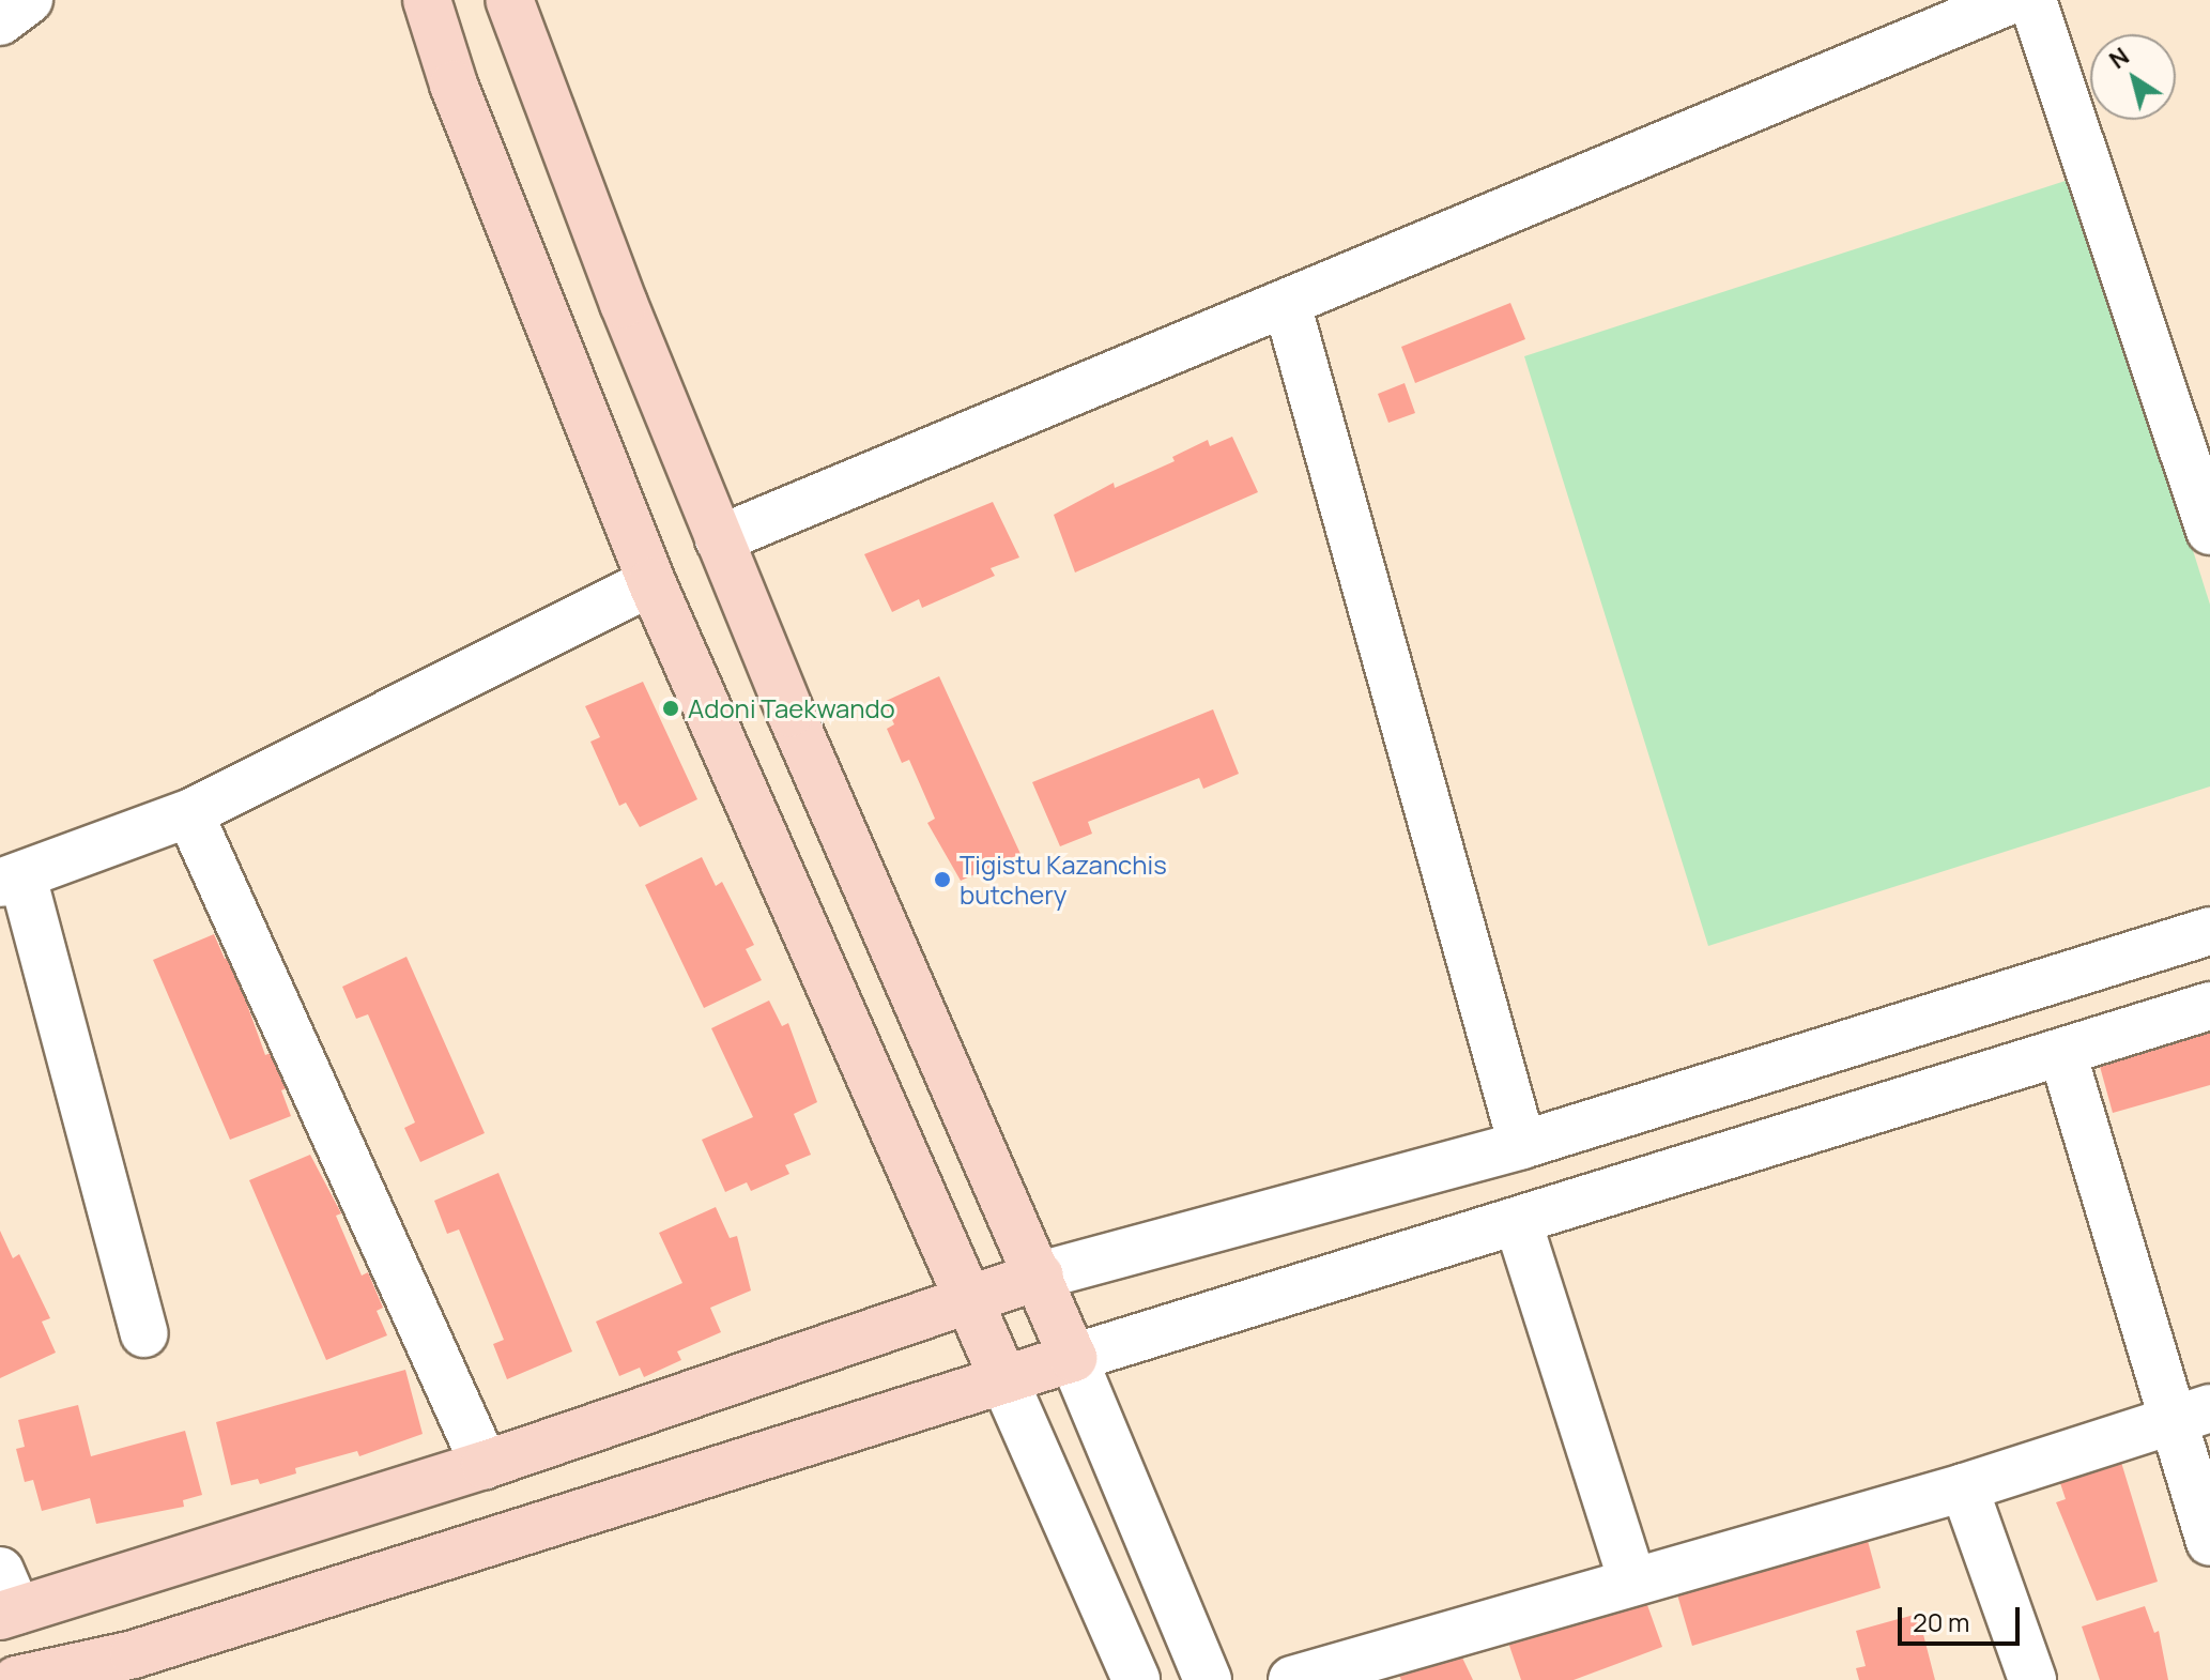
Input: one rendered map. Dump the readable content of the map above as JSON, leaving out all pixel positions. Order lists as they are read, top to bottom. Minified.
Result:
{"places":["Adoni Taekwando","Tigistu Kazanchis butchery"],"scale_bar":"20 m","north":"top left"}
